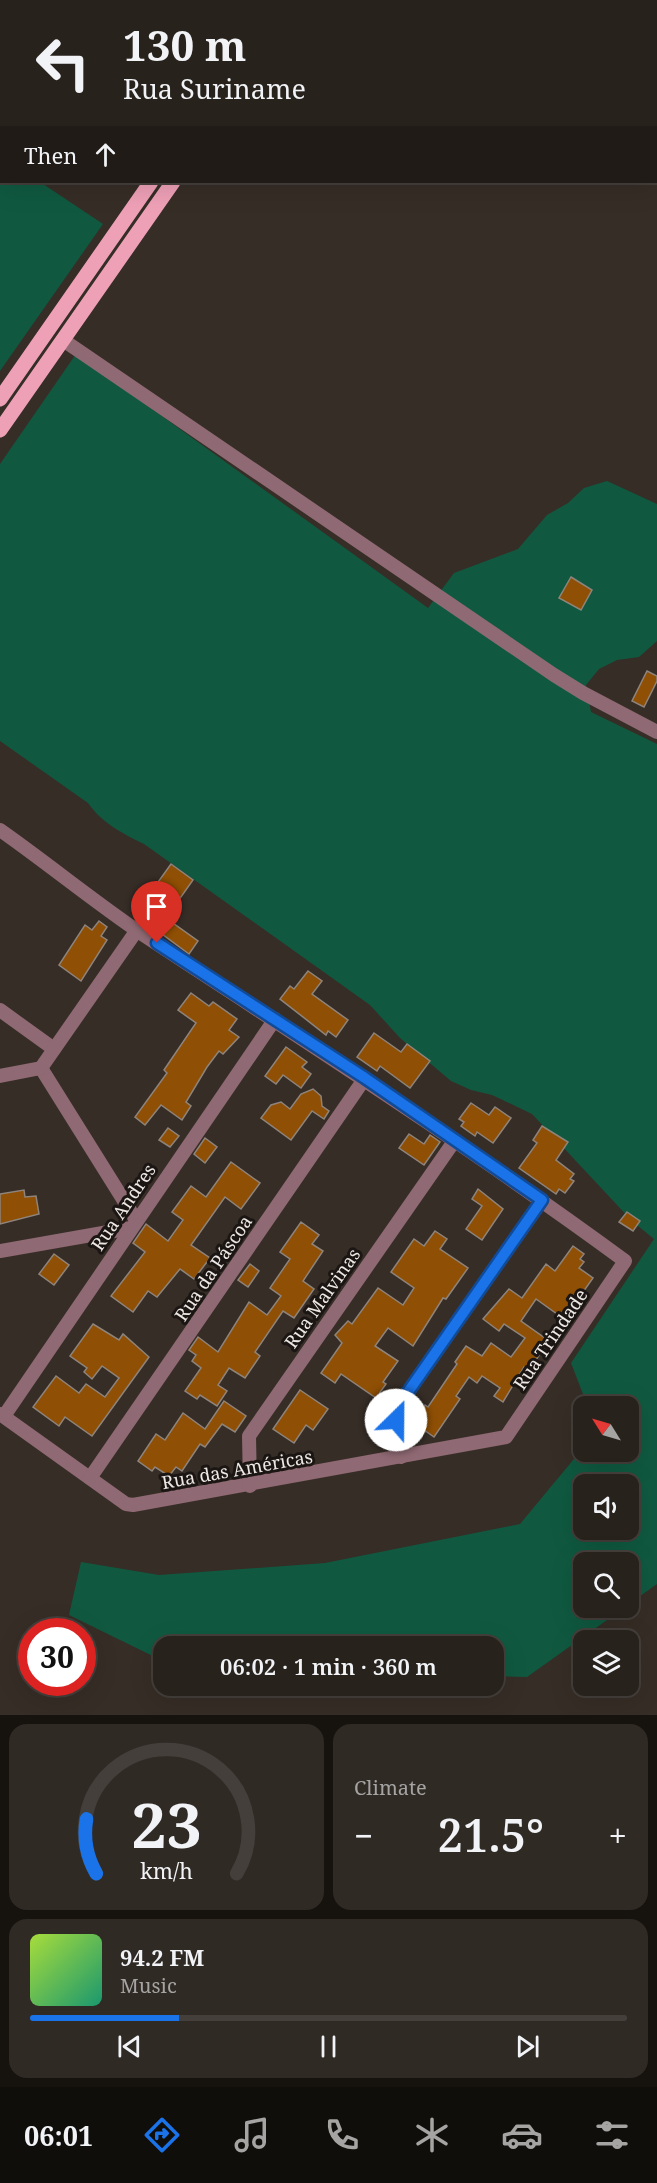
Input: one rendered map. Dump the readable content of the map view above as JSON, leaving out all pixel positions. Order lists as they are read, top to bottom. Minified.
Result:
{"streets":{"street":["Rua Andres","Rua da Páscoa","Rua Malvinas","Rua Trindade","Rua das Américas"]},"crossings":[["Rua Andres","Rua das Américas"],["Rua da Páscoa","Rua das Américas"],["Rua Malvinas","Rua das Américas"],["Rua Trindade","Rua das Américas"]],"north":"top left","page":{"turn":["130 m","Rua Suriname"],"then":"Then","limit":"30","trip":"06:02 · 1 min · 360 m","tile":"Climate","heat":["−","21.5°","+"],"song":["94.2 FM","Music"],"tabs":"06:01","gauge":["23","km/h"]}}
